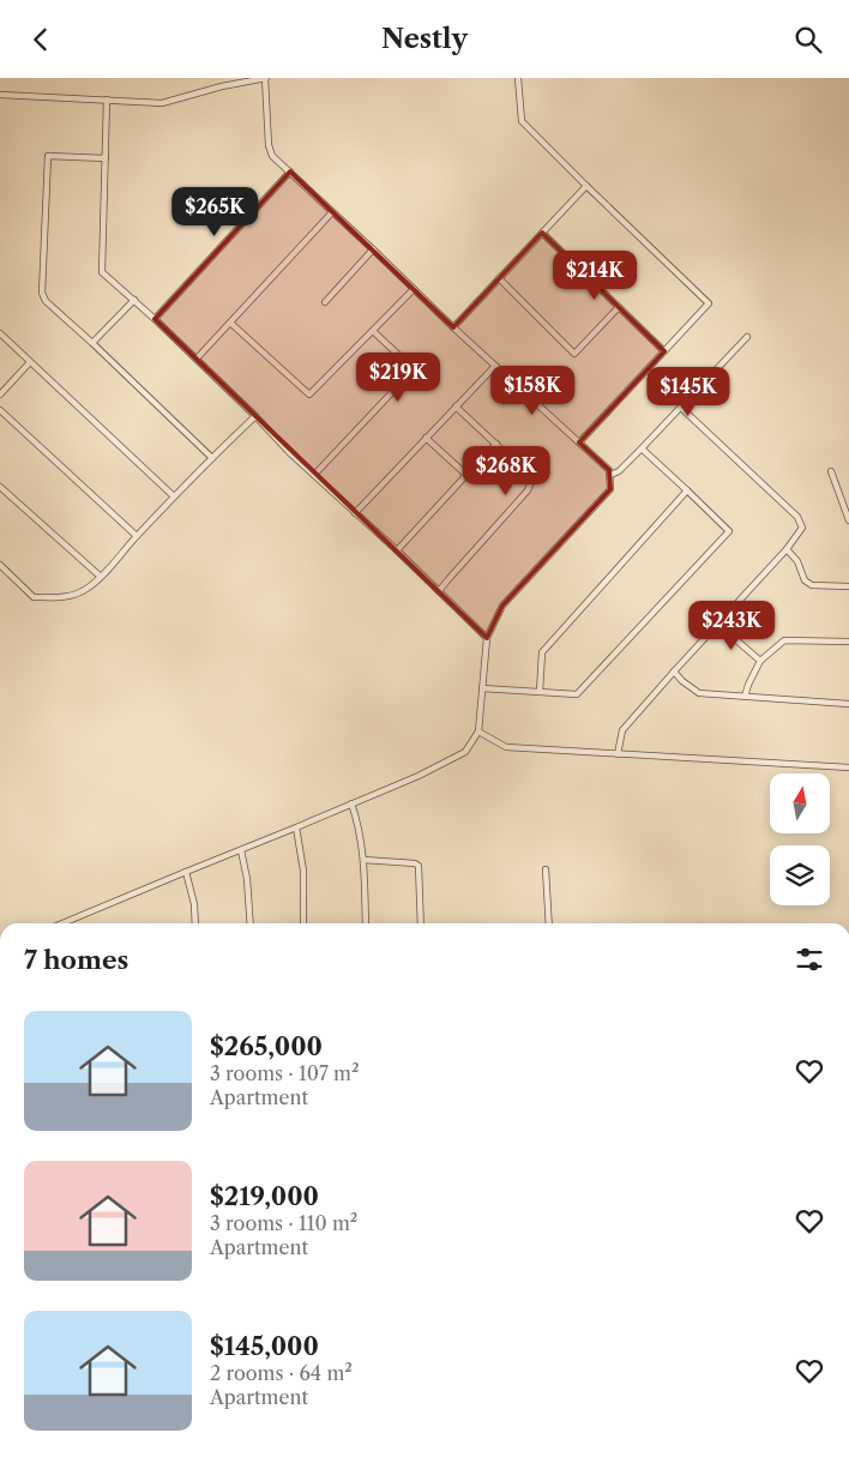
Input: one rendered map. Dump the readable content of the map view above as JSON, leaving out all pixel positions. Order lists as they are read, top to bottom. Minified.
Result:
{"north":"top","page":{"header":"Nestly","price":["$265K","$214K","$219K","$158K","$145K","$268K","$243K"],"heading":"7 homes","list":[{"name":"$265,000","note":"3 rooms · 107 m² · Apartment"},{"name":"$219,000","note":"3 rooms · 110 m² · Apartment"},{"name":"$145,000","note":"2 rooms · 64 m² · Apartment"}]}}
